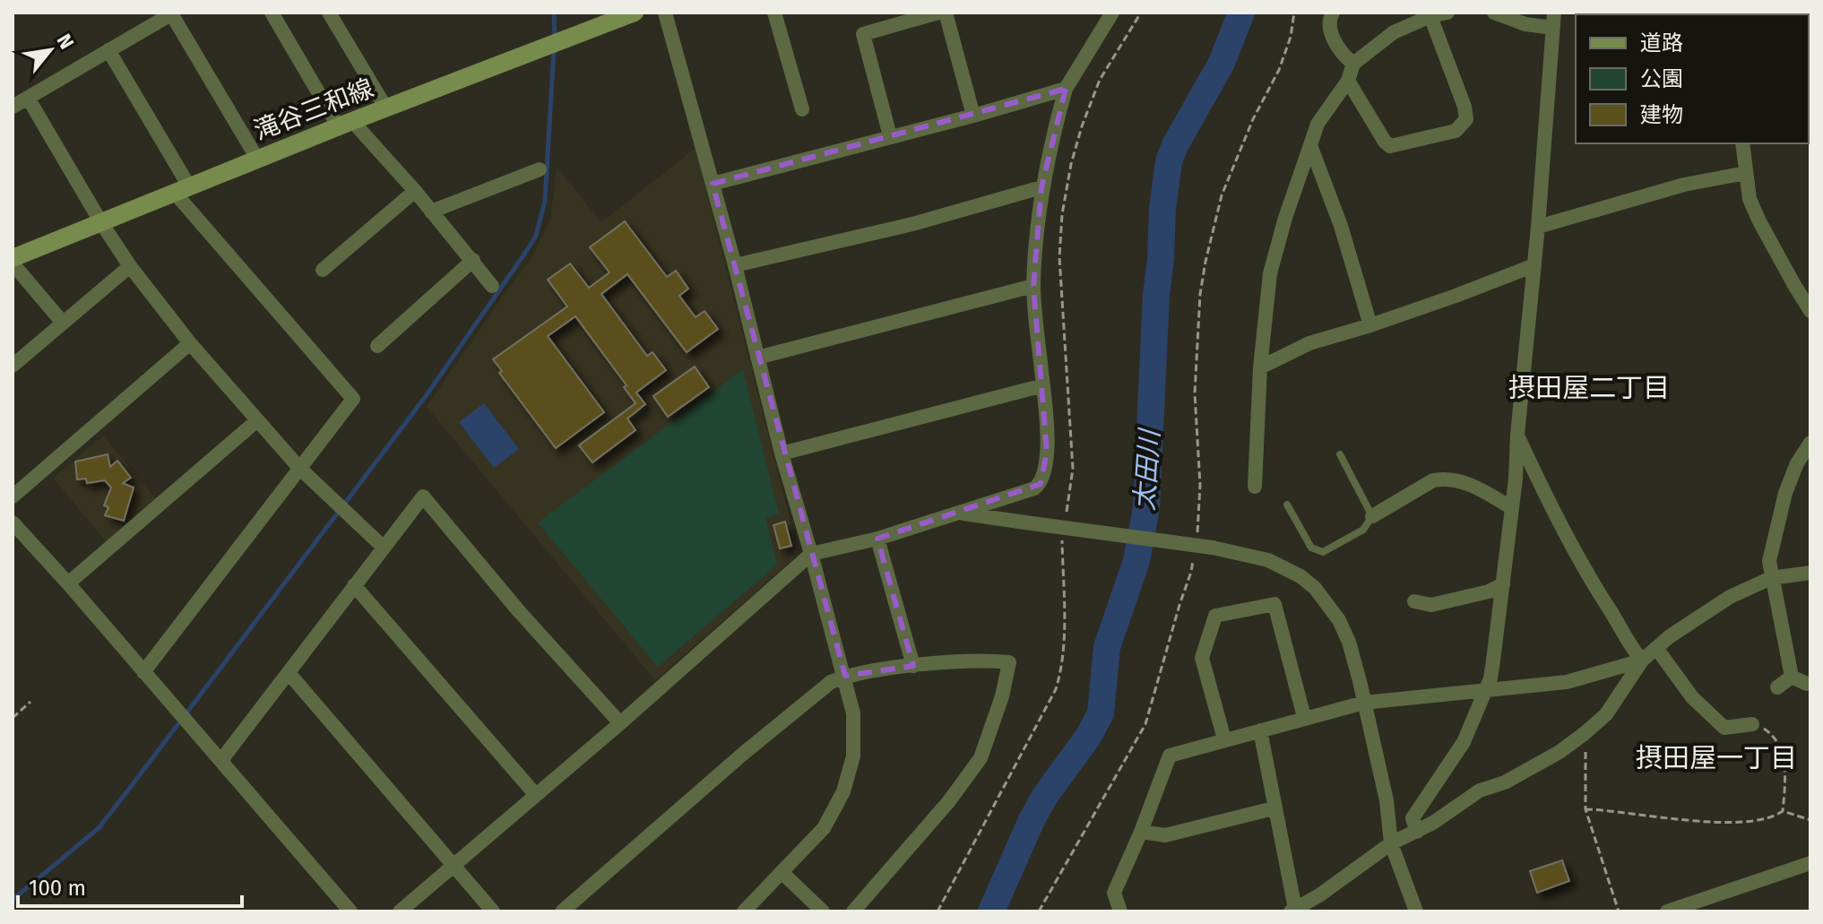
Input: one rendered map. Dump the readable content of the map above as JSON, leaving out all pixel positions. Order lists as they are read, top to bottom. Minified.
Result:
{"streets":{"main road":["滝谷三和線"]},"districts":["摂田屋二丁目","摂田屋一丁目"],"water":["太田川"],"legend":["道路","公園","建物"],"scale_bar":"100 m","north":"top right"}
